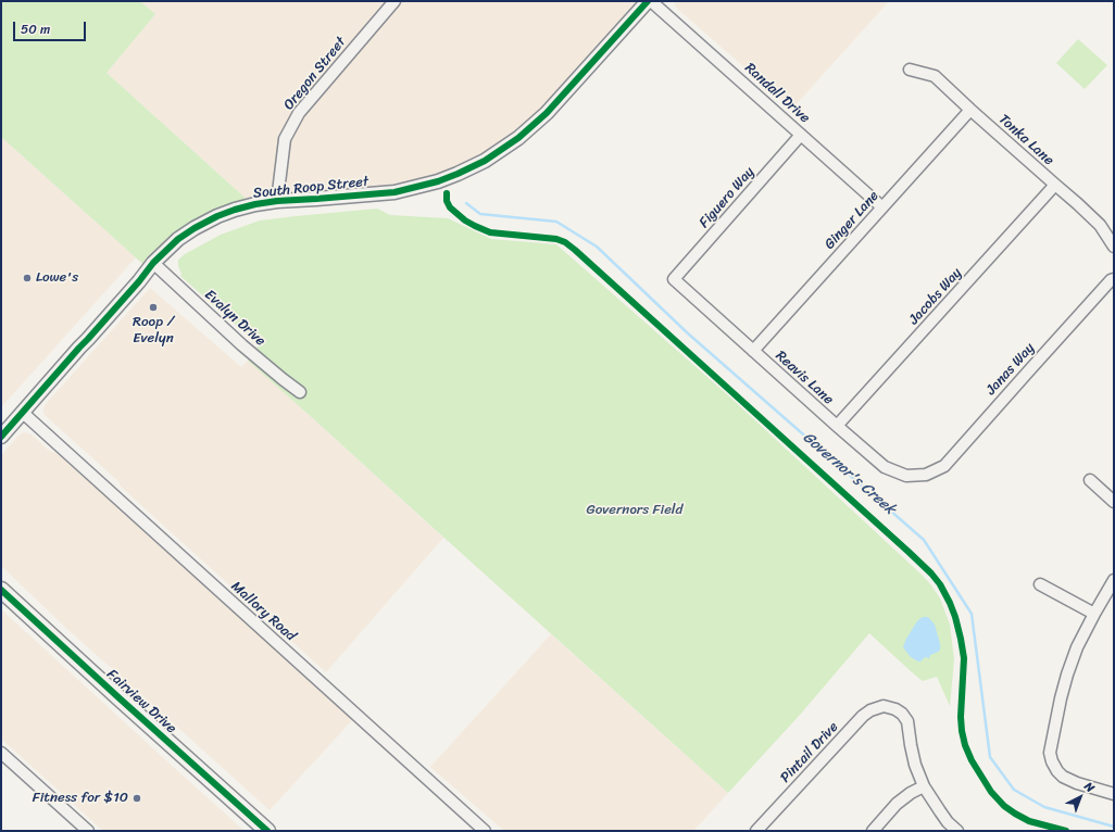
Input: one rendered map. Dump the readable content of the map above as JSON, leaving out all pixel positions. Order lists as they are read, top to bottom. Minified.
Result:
{"streets":{"main road":["Fairview Drive"],"street":["Oregon Street","Randall Drive","Tonka Lane","South Roop Street","Figuero Way","Ginger Lane","Jacobs Way","Evalyn Drive","Janas Way","Reavis Lane","Mallory Road","Pintail Drive"]},"crossings":[["Oregon Street","South Roop Street"],["Randall Drive","Figuero Way"],["Randall Drive","Ginger Lane"],["Tonka Lane","Ginger Lane"],["Tonka Lane","Jacobs Way"],["South Roop Street","Evalyn Drive"],["South Roop Street","Mallory Road"],["Figuero Way","Reavis Lane"],["Ginger Lane","Reavis Lane"],["Jacobs Way","Reavis Lane"],["Janas Way","Reavis Lane"]],"water":["Governor's Creek"],"parks":["Governors Field"],"places":["Lowe's","Roop / Evelyn","Fitness for $10"],"scale_bar":"50 m","north":"top right"}
